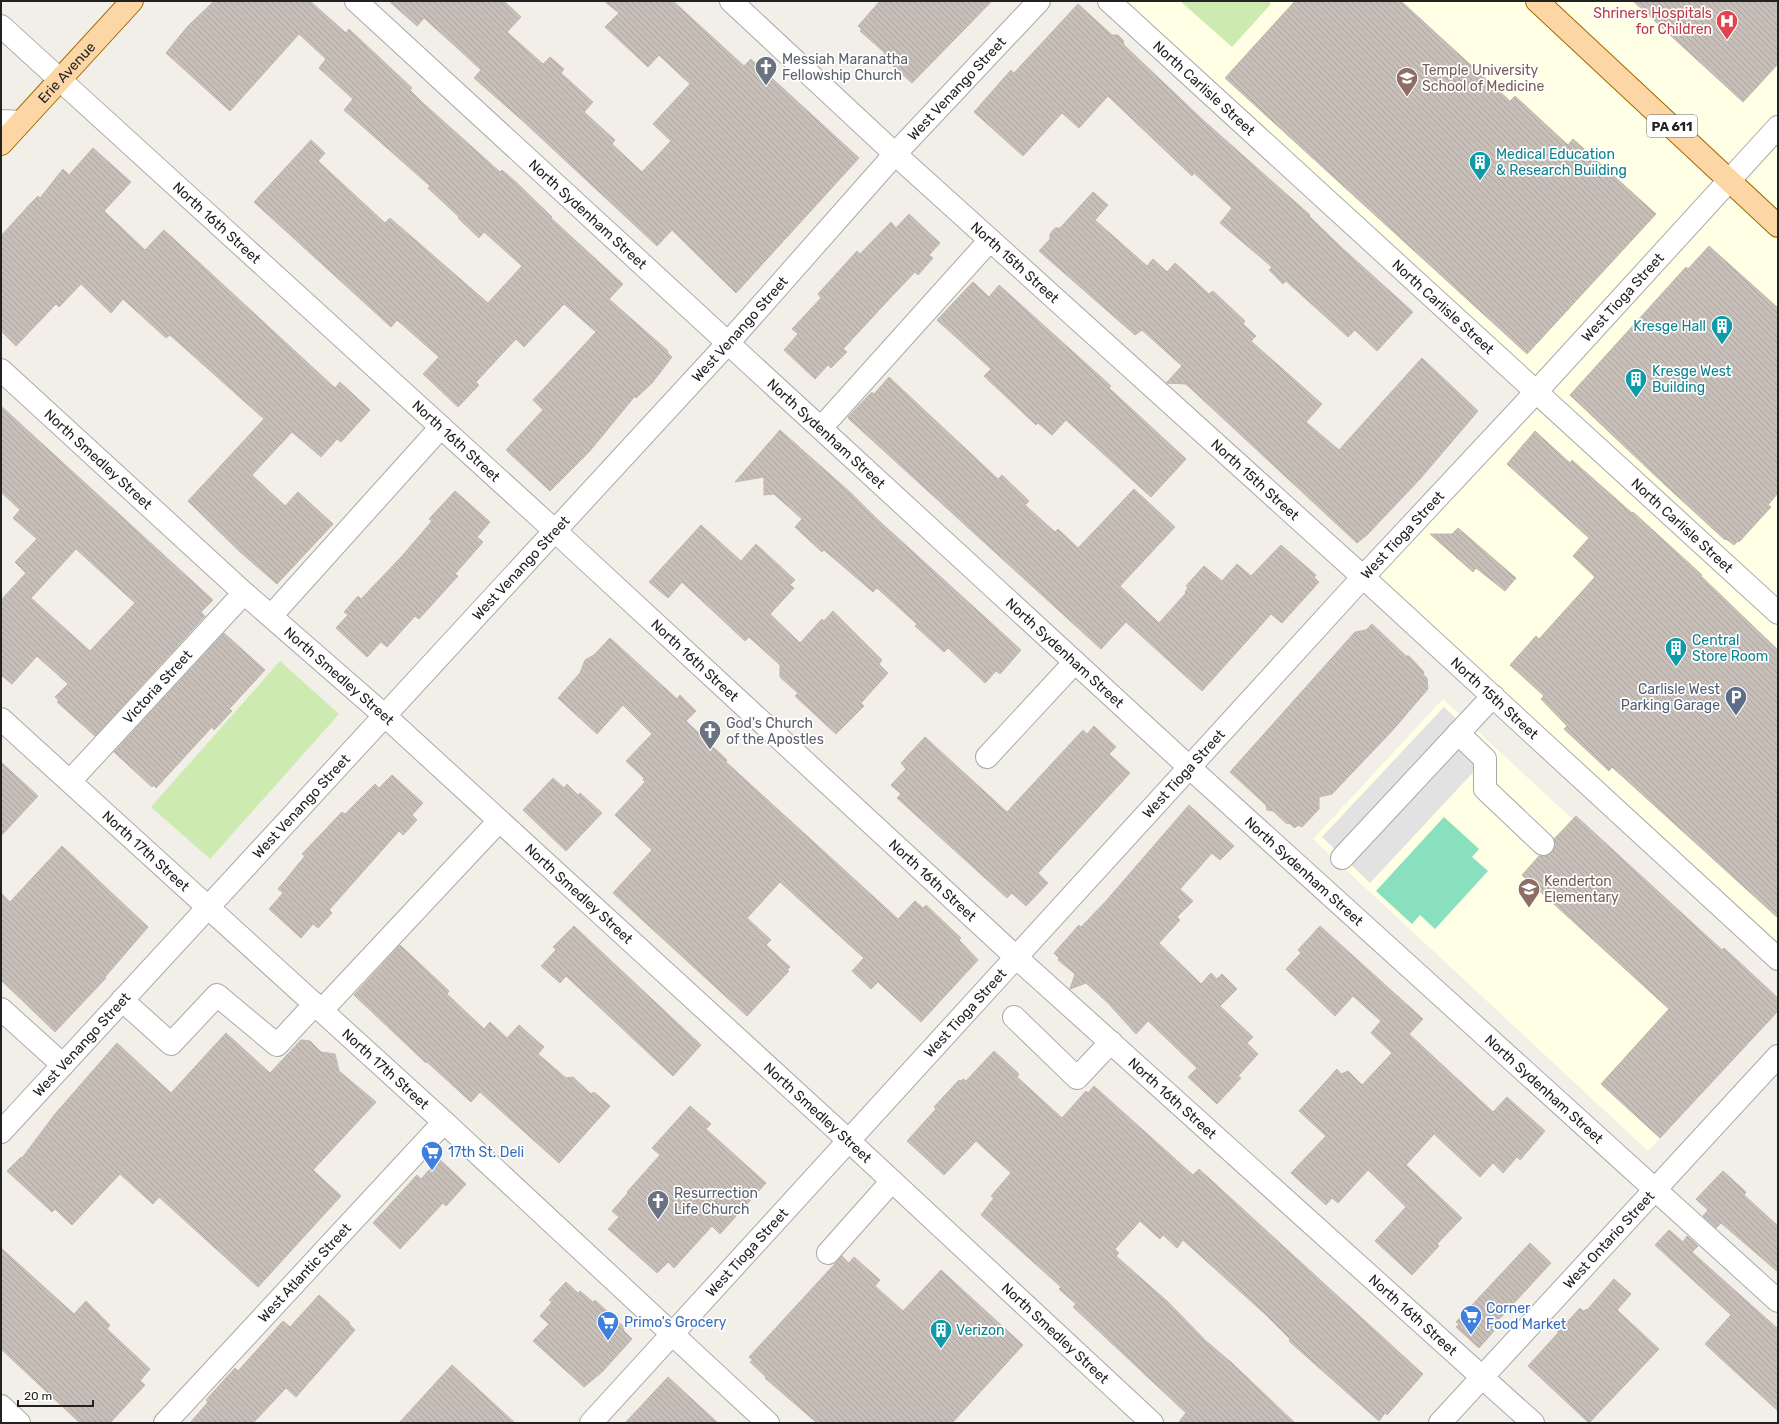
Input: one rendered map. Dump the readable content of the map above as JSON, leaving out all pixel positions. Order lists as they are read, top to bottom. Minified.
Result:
{"streets":{"main road":["Erie Avenue","PA 611"],"street":["West Venango Street","North Carlisle Street","North Sydenham Street","North 16th Street","North 15th Street","West Tioga Street","North Smedley Street","Victoria Street","North 17th Street","West Ontario Street","West Atlantic Street"]},"crossings":[["Erie Avenue","North 16th Street"],["West Venango Street","North Sydenham Street"],["West Venango Street","North 16th Street"],["West Venango Street","North 15th Street"],["West Venango Street","North Smedley Street"],["West Venango Street","North 17th Street"],["North Carlisle Street","West Tioga Street"],["PA 611","West Tioga Street"],["North Sydenham Street","West Tioga Street"],["North Sydenham Street","West Ontario Street"],["North 16th Street","West Tioga Street"],["North 16th Street","West Ontario Street"],["North 15th Street","West Tioga Street"],["West Tioga Street","North Smedley Street"],["West Tioga Street","North 17th Street"],["North Smedley Street","Victoria Street"],["Victoria Street","North 17th Street"],["North 17th Street","West Atlantic Street"]],"places":{"hospital":["Shriners Hospitals for Children"],"church":["Messiah Maranatha Fellowship Church","God's Church of the Apostles","Resurrection Life Church"],"school or university":["Temple University School of Medicine","Kenderton Elementary"],"building":["Medical Education & Research Building","Kresge Hall","Kresge West Building","Central Store Room","Verizon"],"parking":["Carlisle West Parking Garage"],"supermarket":["17th St. Deli","Corner Food Market","Primo's Grocery"]},"scale_bar":"20 m"}
